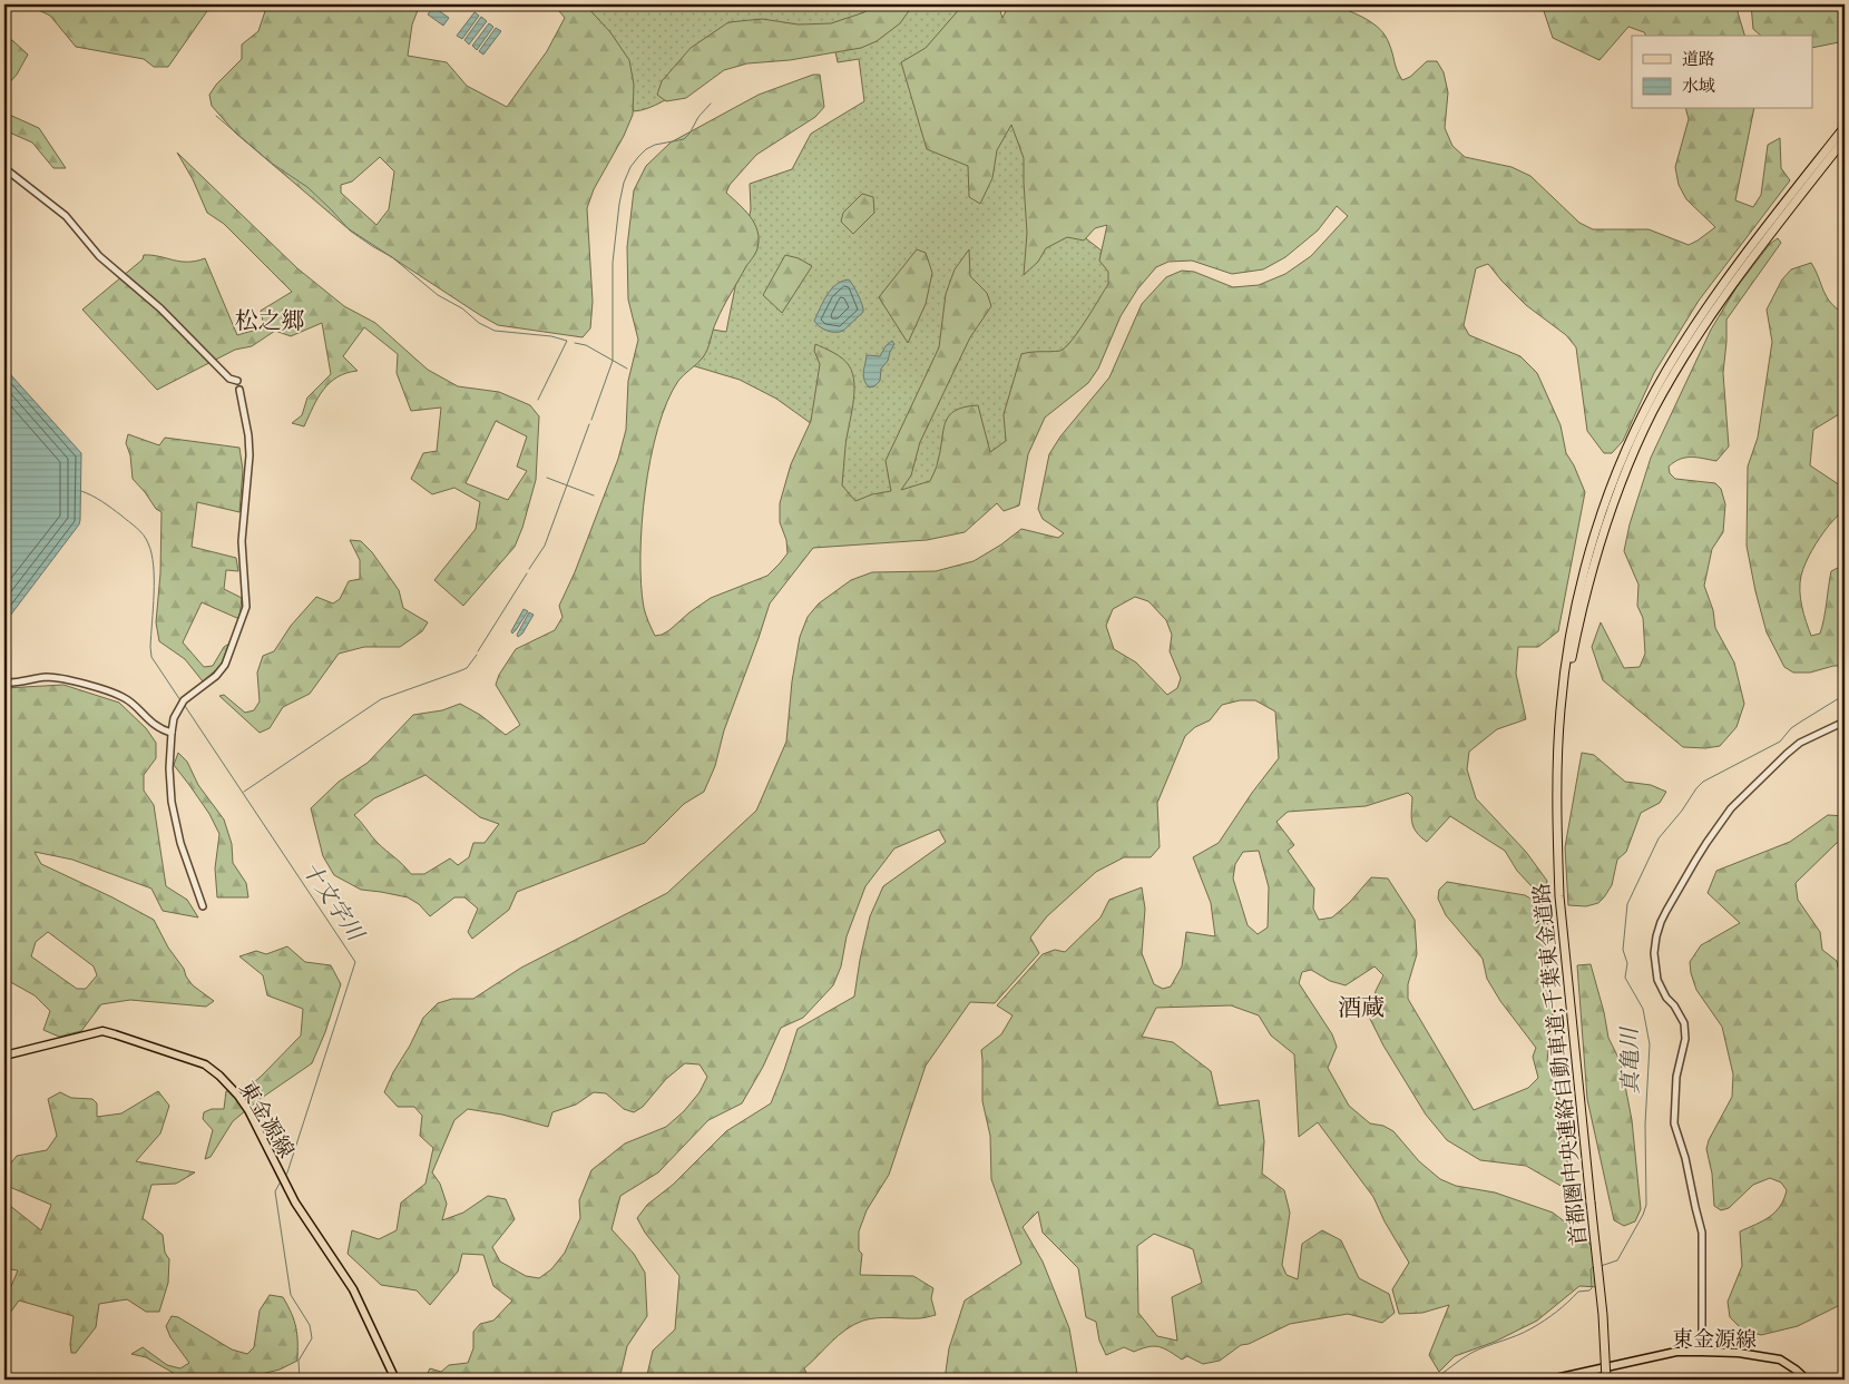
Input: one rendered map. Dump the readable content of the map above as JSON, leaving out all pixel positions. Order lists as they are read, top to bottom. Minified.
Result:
{"streets":{"highway":["首都圏中央連絡自動車道;千葉東金道路"],"main road":["東金源線"]},"districts":["松之郷","酒蔵"],"water":["十文字川","真亀川"],"legend":["道路","水域"]}
